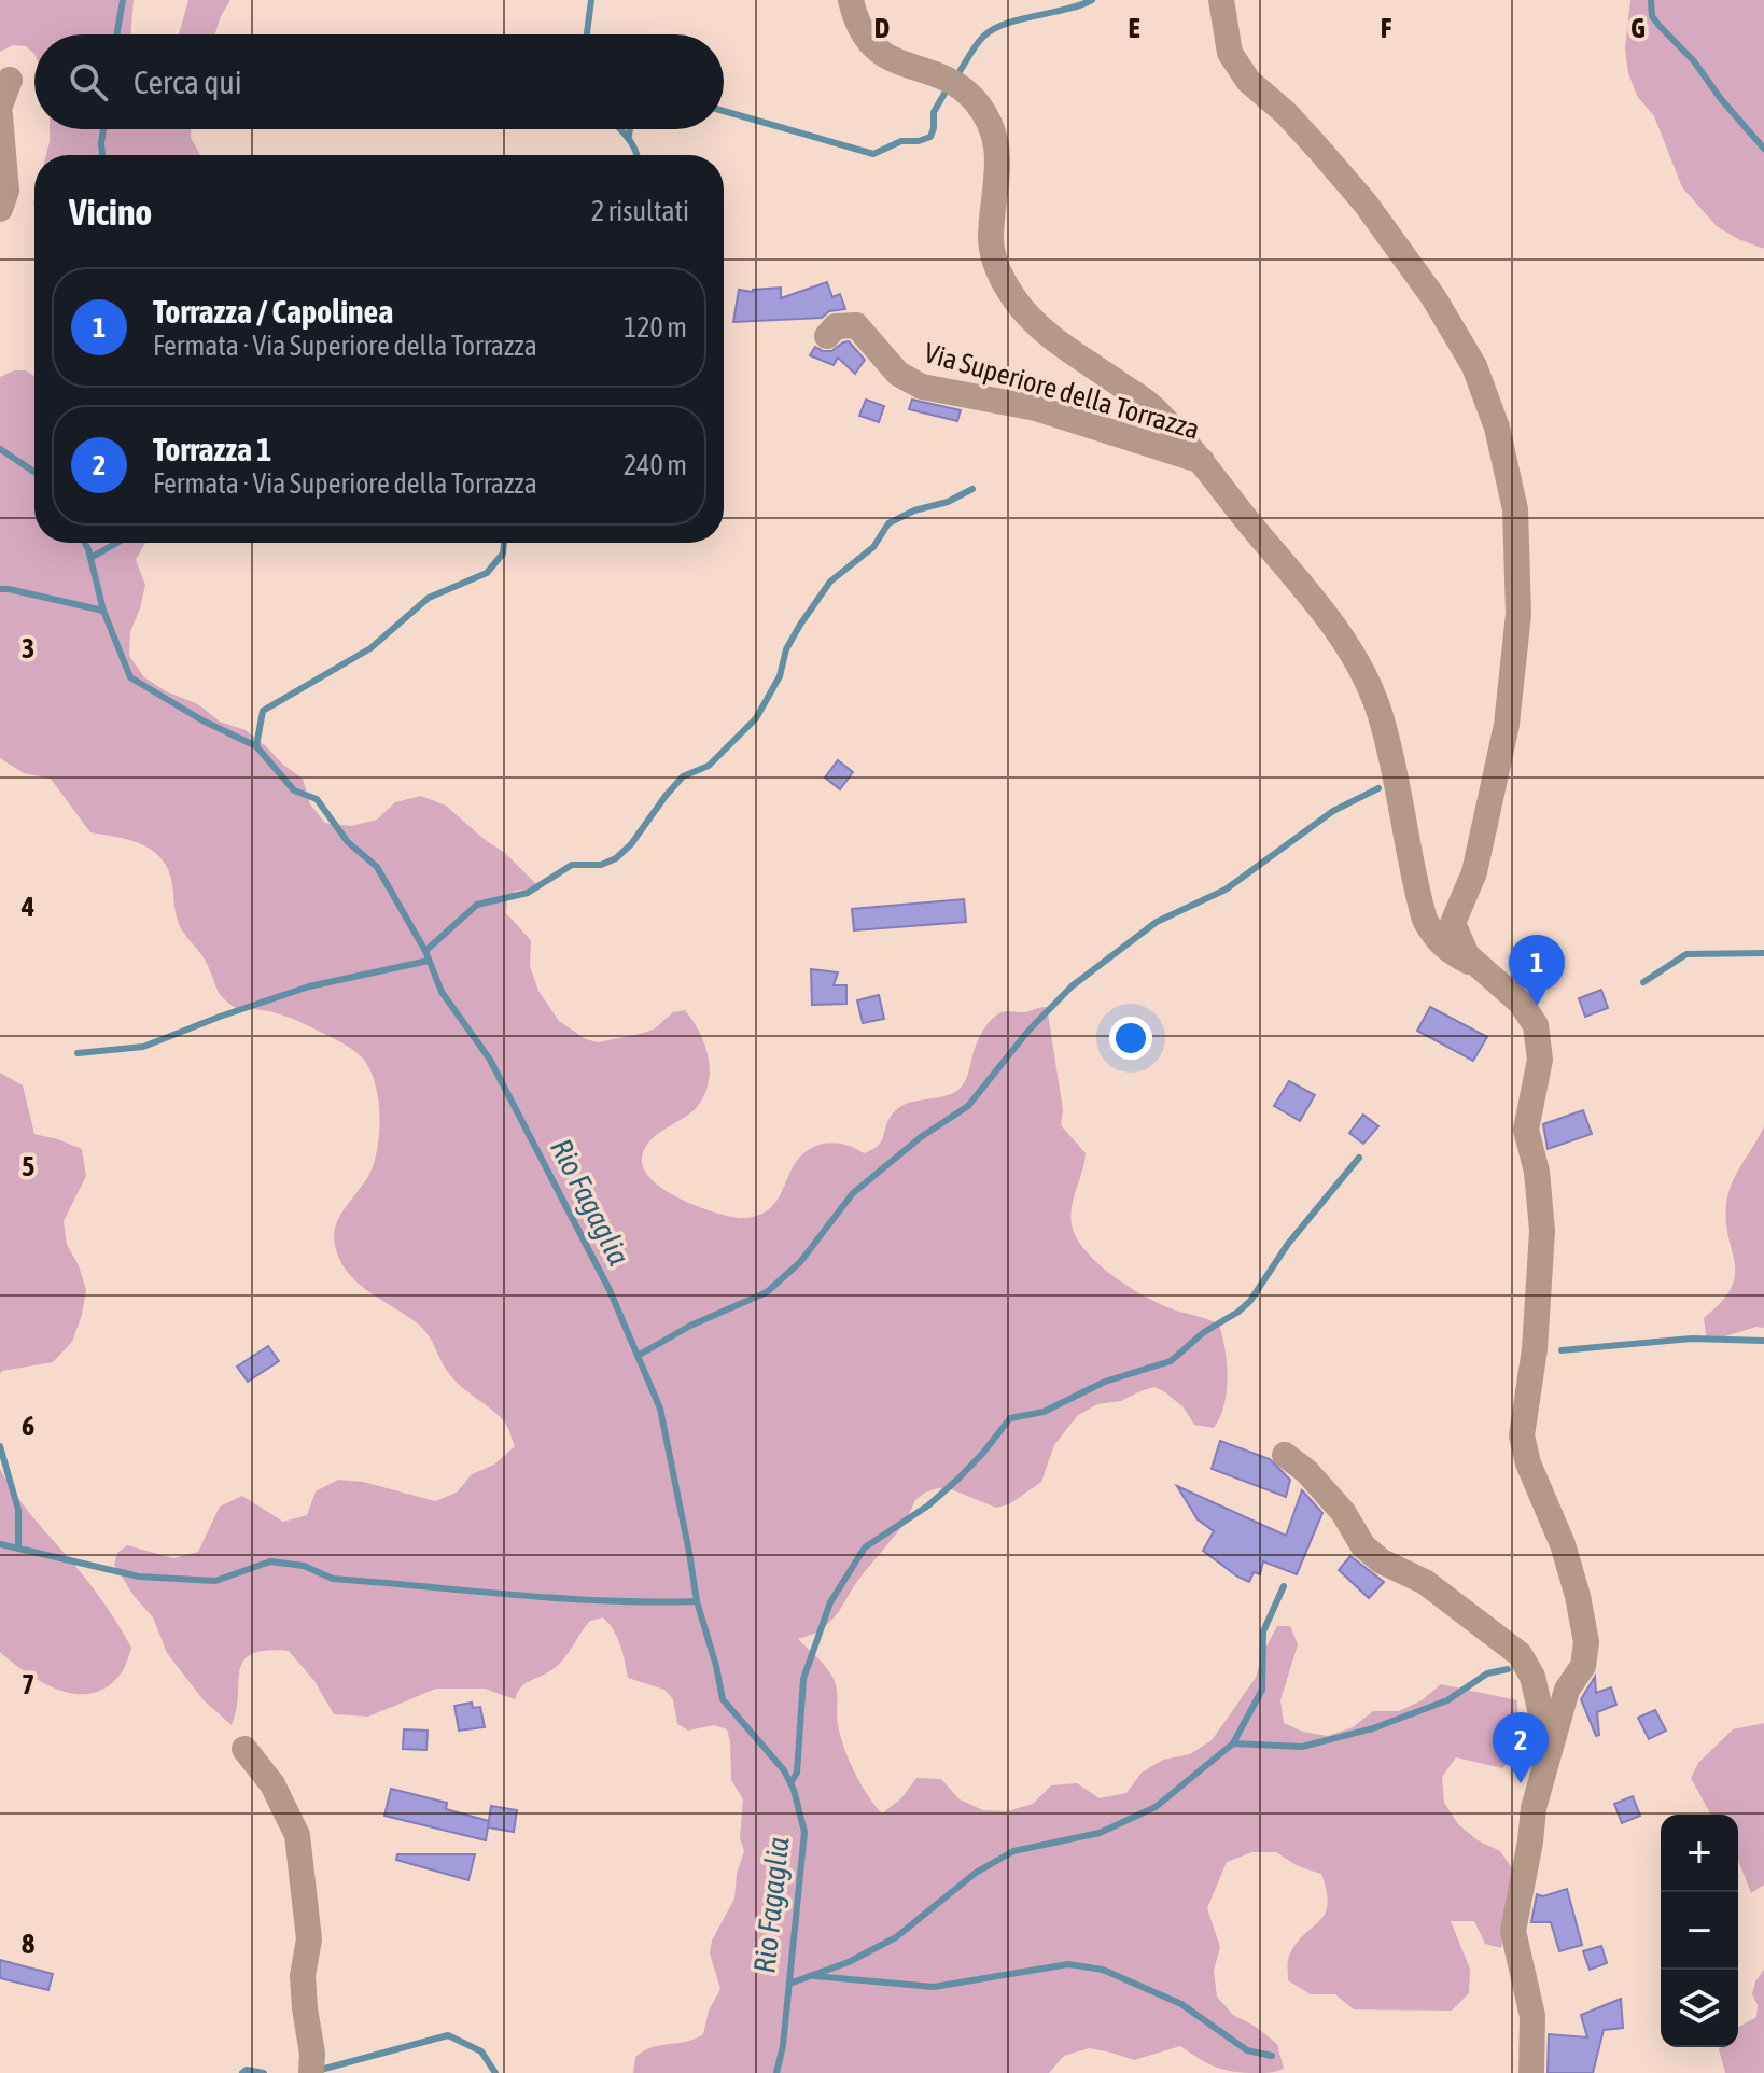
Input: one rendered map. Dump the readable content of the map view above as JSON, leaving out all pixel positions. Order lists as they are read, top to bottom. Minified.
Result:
{"streets":{"street":["Via Superiore della Torrazza"]},"water":["Rio Fagaglia"],"page":{"search":"Cerca qui","heading":["Vicino","2 risultati"],"list":[{"mark":"1","name":"Torrazza / Capolinea","note":"Fermata · Via Superiore della Torrazza","value":"120 m"},{"mark":"2","name":"Torrazza 1","note":"Fermata · Via Superiore della Torrazza","value":"240 m"}],"pins":["1","2"],"map_buttons":["+","−"]},"grid":{"columns":["D","E","F","G"],"rows":["3","4","5","6","7","8"]}}
